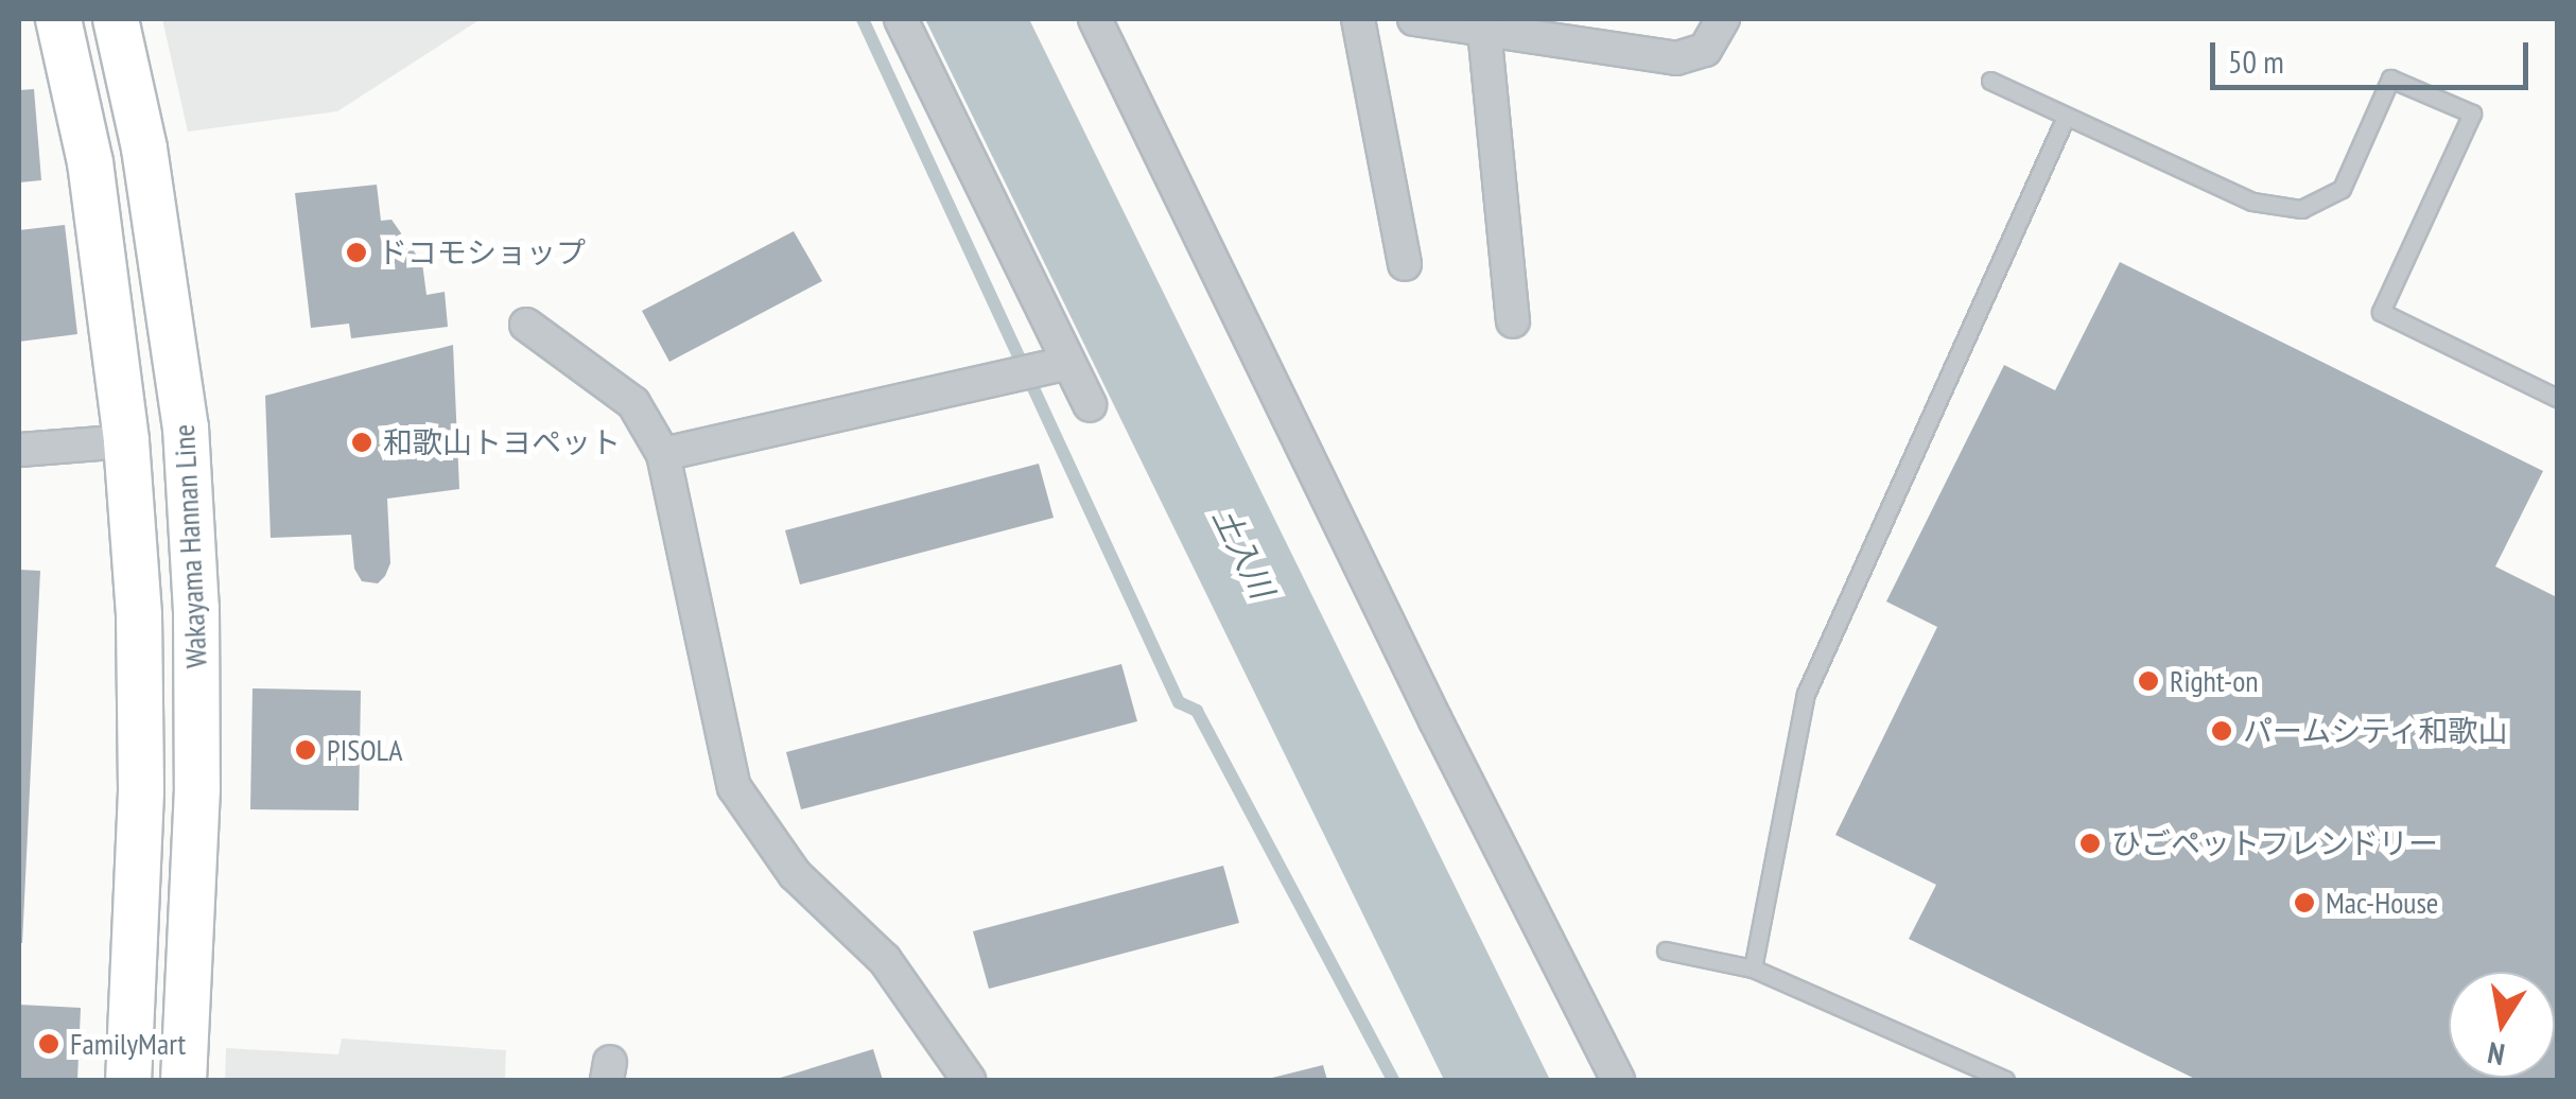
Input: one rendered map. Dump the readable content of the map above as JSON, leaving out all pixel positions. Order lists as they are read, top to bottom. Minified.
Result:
{"streets":{"main road":["Wakayama Hannan Line"]},"water":["土入川"],"places":["ドコモショップ","和歌山トヨペット","Right-on","パームシティ和歌山","PISOLA","ひごペットフレンドリー","Mac-House","FamilyMart"],"scale_bar":"50 m","north":"bottom"}
